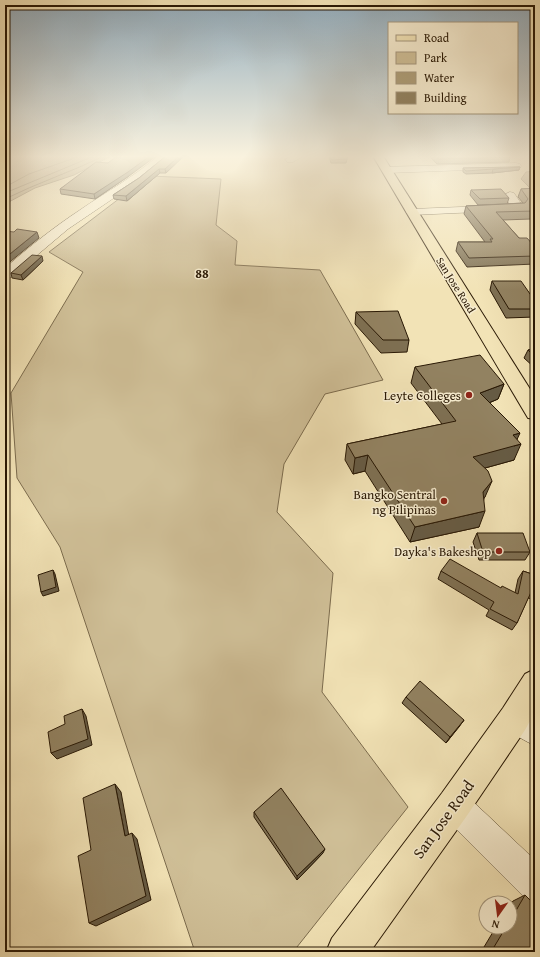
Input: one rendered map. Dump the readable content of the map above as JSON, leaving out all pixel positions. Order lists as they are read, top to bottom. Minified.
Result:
{"streets":{"main road":["San Jose Road"]},"districts":["88"],"places":["Leyte Colleges","Bangko Sentral ng Pilipinas","Dayka's Bakeshop"],"legend":["Road","Park","Water","Building"],"north":"bottom"}
